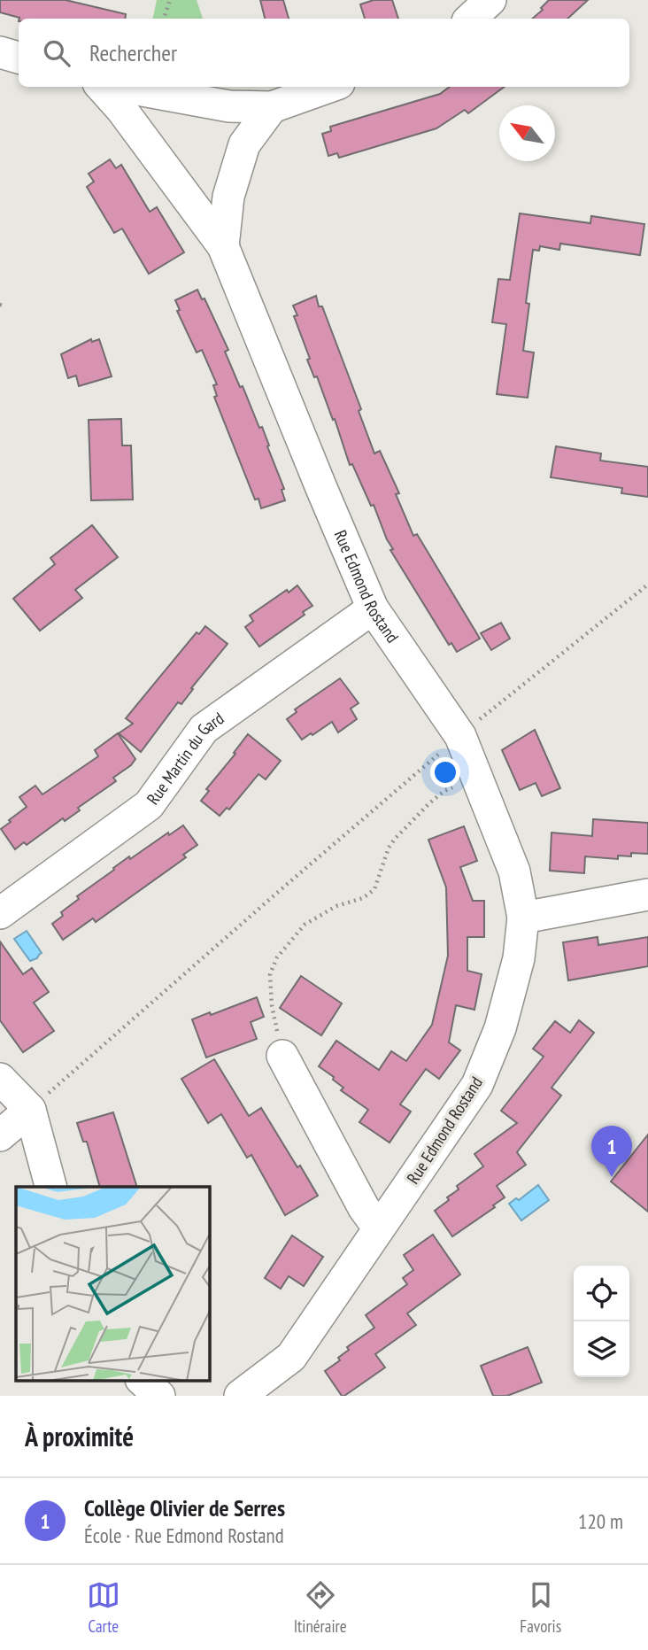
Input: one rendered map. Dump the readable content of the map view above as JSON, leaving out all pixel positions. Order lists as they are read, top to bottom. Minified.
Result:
{"streets":{"street":["Rue Edmond Rostand","Rue Martin du Gard"]},"crossings":[["Rue Edmond Rostand","Rue Martin du Gard"]],"north":"top left","page":{"search":"Rechercher","pins":"1","heading":"À proximité","list":[{"mark":"1","name":"Collège Olivier de Serres","note":"École · Rue Edmond Rostand","value":"120 m"}],"nav":["Carte","Itinéraire","Favoris"]}}
